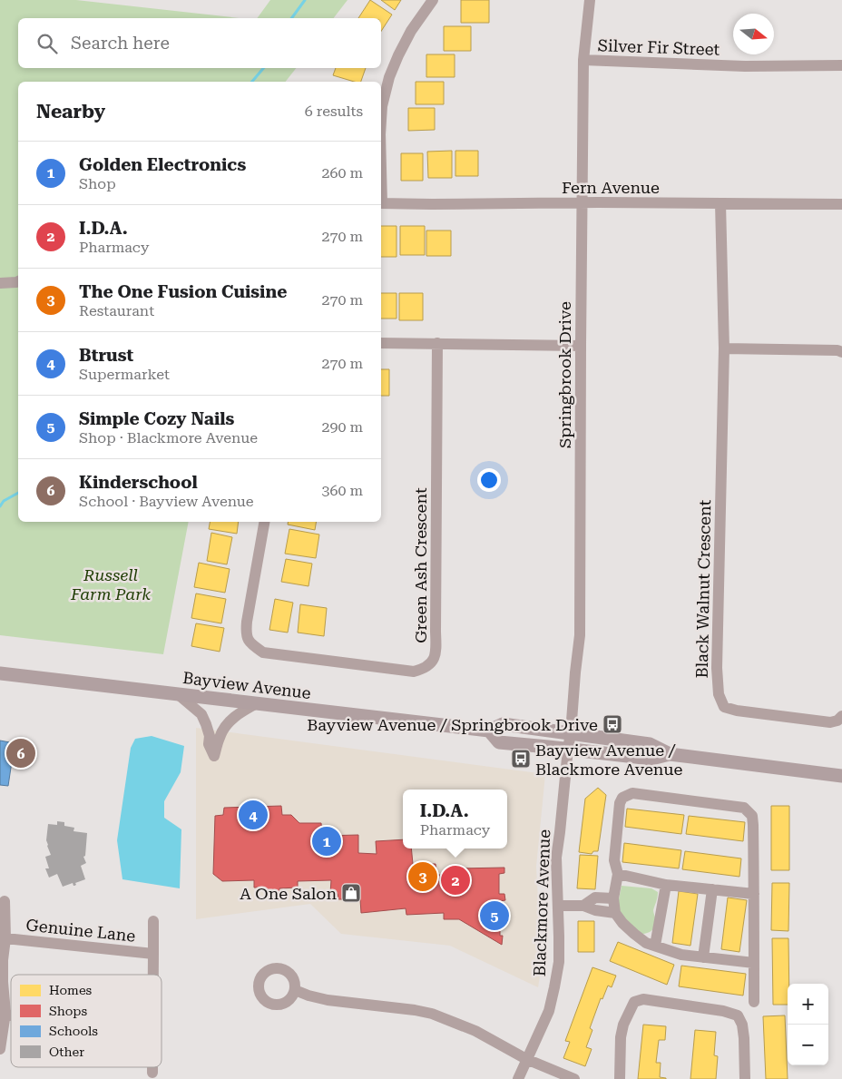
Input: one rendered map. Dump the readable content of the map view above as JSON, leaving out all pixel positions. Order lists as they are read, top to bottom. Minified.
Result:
{"streets":{"main road":["Bayview Avenue"],"street":["Silver Fir Street","Fern Avenue","Springbrook Drive","Green Ash Crescent","Black Walnut Crescent","Blackmore Avenue","Genuine Lane"]},"crossings":[["Silver Fir Street","Springbrook Drive"],["Fern Avenue","Springbrook Drive"],["Fern Avenue","Black Walnut Crescent"],["Springbrook Drive","Bayview Avenue"],["Springbrook Drive","Blackmore Avenue"],["Bayview Avenue","Blackmore Avenue"]],"parks":["Russell Farm Park"],"places":{"bus stop":["Bayview Avenue / Springbrook Drive","Bayview Avenue / Blackmore Avenue"],"shop":["A One Salon"]},"legend":["Homes","Shops","Schools","Other"],"north":"right","page":{"search":"Search here","heading":["Nearby","6 results"],"list":[{"mark":"1","name":"Golden Electronics","note":"Shop","value":"260 m"},{"mark":"2","name":"I.D.A.","note":"Pharmacy","value":"270 m"},{"mark":"3","name":"The One Fusion Cuisine","note":"Restaurant","value":"270 m"},{"mark":"4","name":"Btrust","note":"Supermarket","value":"270 m"},{"mark":"5","name":"Simple Cozy Nails","note":"Shop · Blackmore Avenue","value":"290 m"},{"mark":"6","name":"Kinderschool","note":"School · Bayview Avenue","value":"360 m"}],"pins":["6","4","1","3","2","5"],"popup":["I.D.A.","Pharmacy"],"map_buttons":["+","−"]}}
